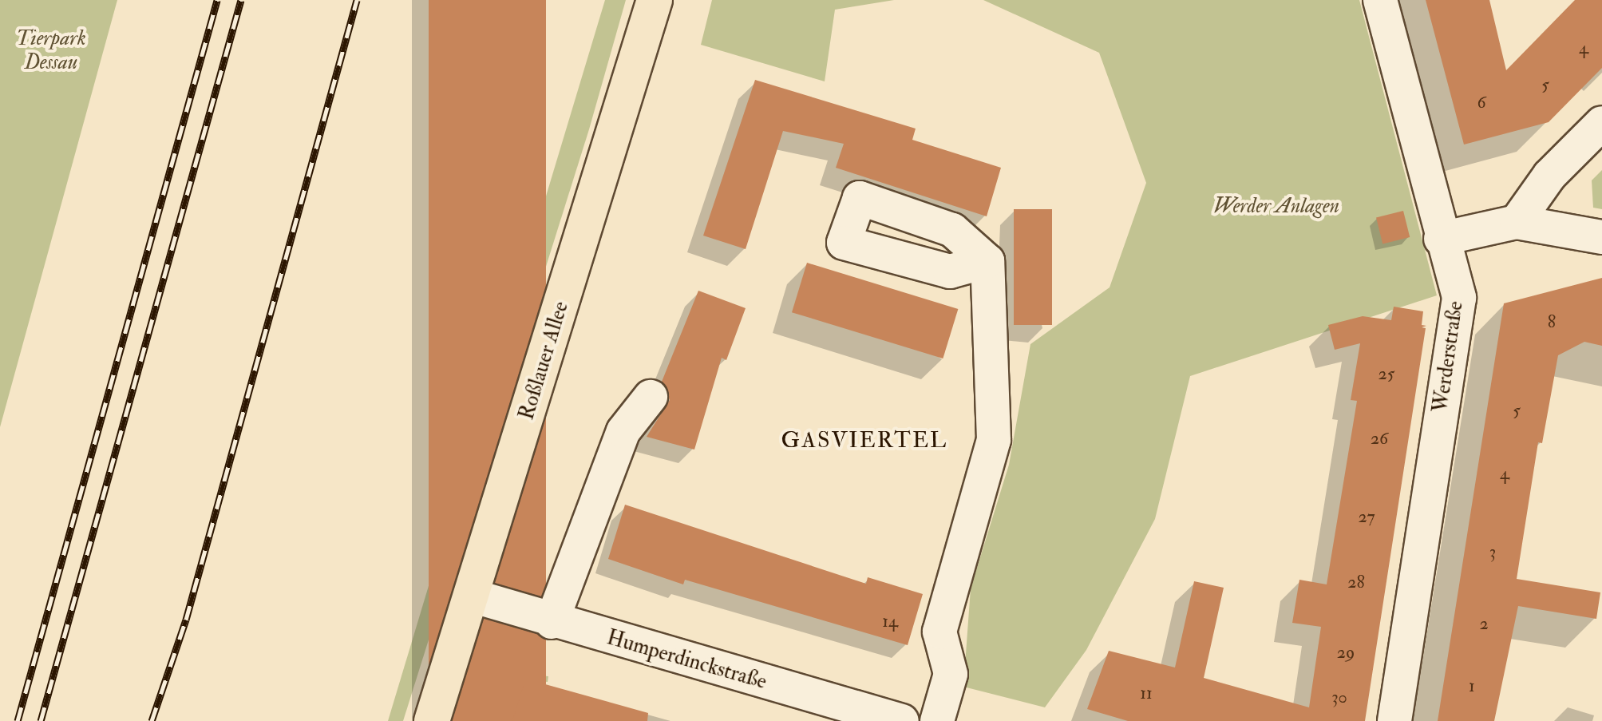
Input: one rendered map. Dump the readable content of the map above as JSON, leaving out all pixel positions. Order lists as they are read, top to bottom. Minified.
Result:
{"streets":{"main road":["Roßlauer Allee"],"street":["Werderstraße","Humperdinckstraße"]},"crossings":[["Roßlauer Allee","Humperdinckstraße"]],"districts":["GASVIERTEL"],"parks":["Tierpark Dessau","Werder Anlagen"],"house_numbers":["4","5","6","8","25","5","26","4","27","3","28","14","2","29","1","11","30"]}
